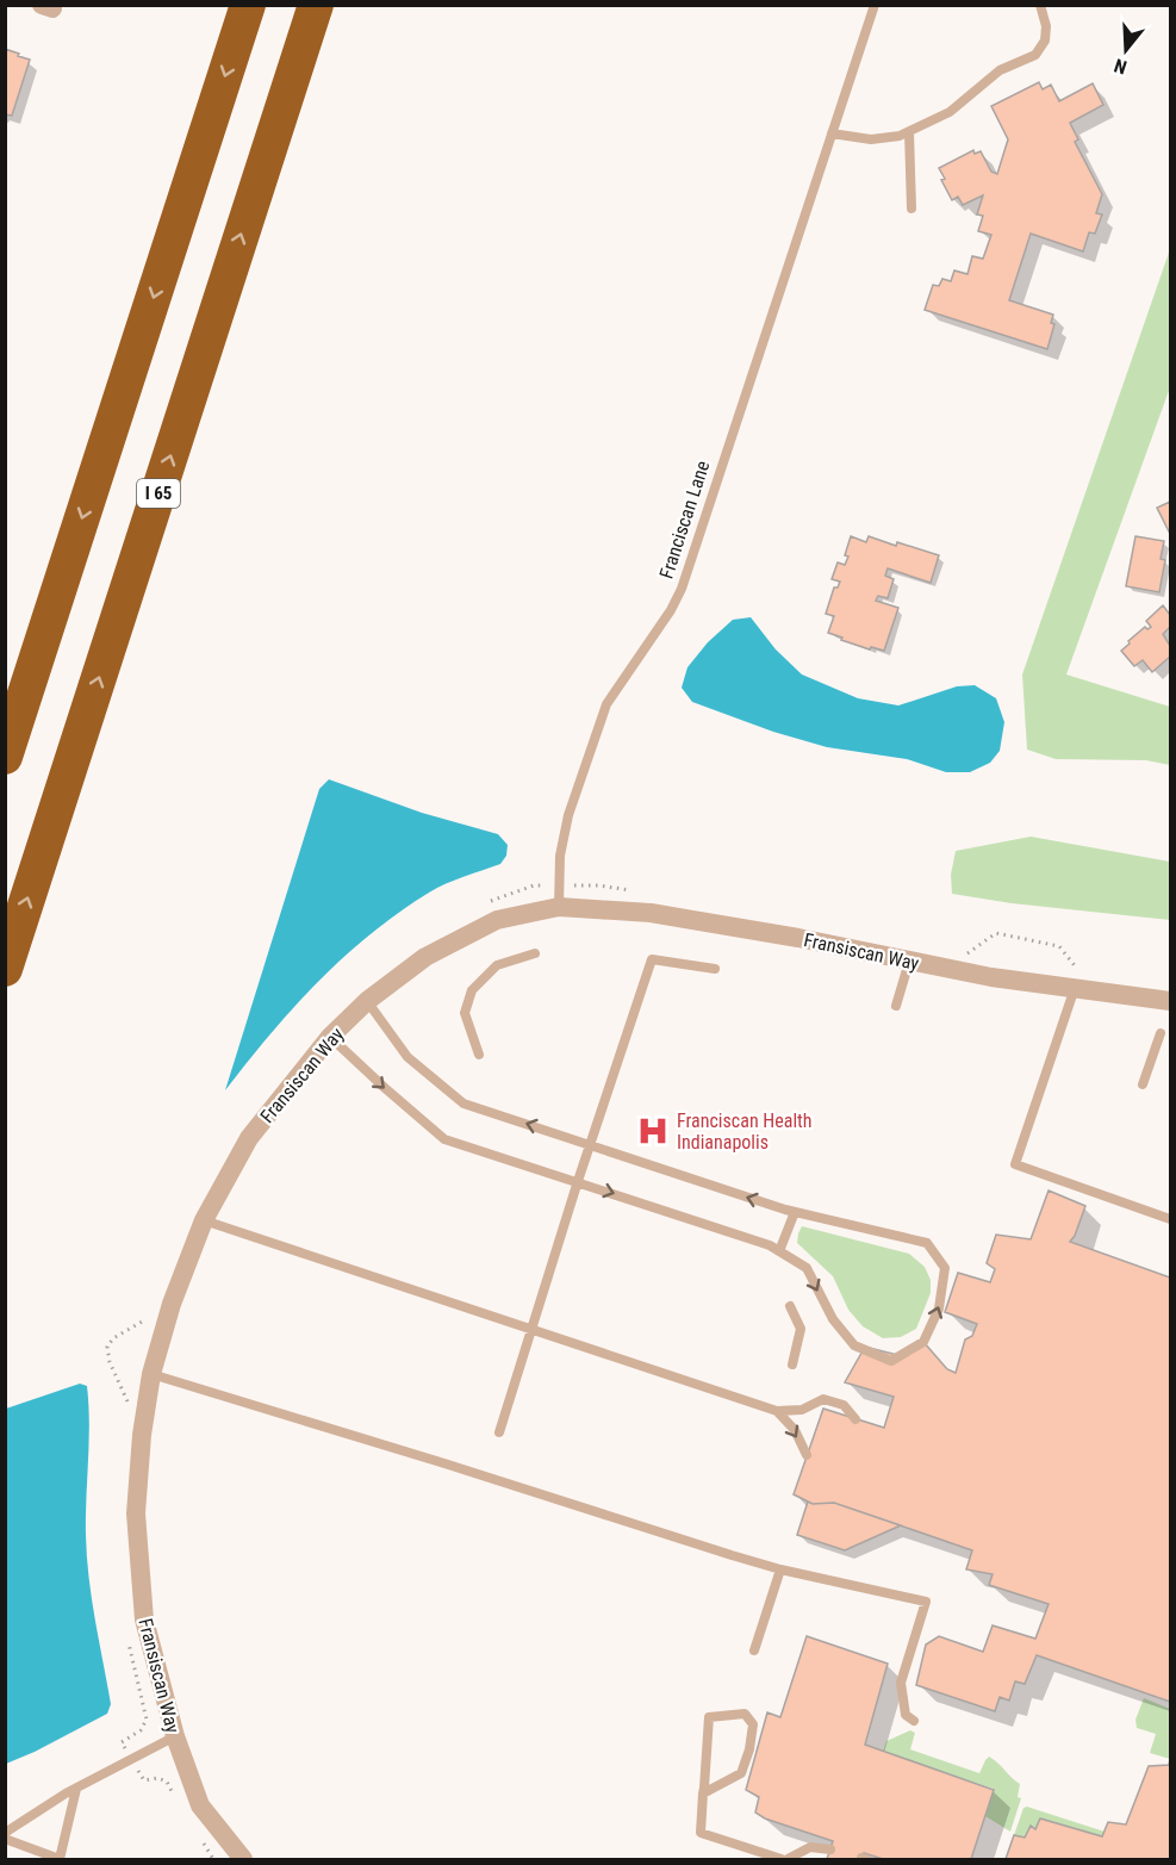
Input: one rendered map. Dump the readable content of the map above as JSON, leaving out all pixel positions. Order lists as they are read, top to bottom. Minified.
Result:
{"streets":{"highway":["I 65"],"street":["Fransiscan Way"],"lane":["Franciscan Lane"]},"crossings":[["Franciscan Lane","Fransiscan Way"]],"places":{"hospital":["Franciscan Health Indianapolis"]},"north":"bottom"}
